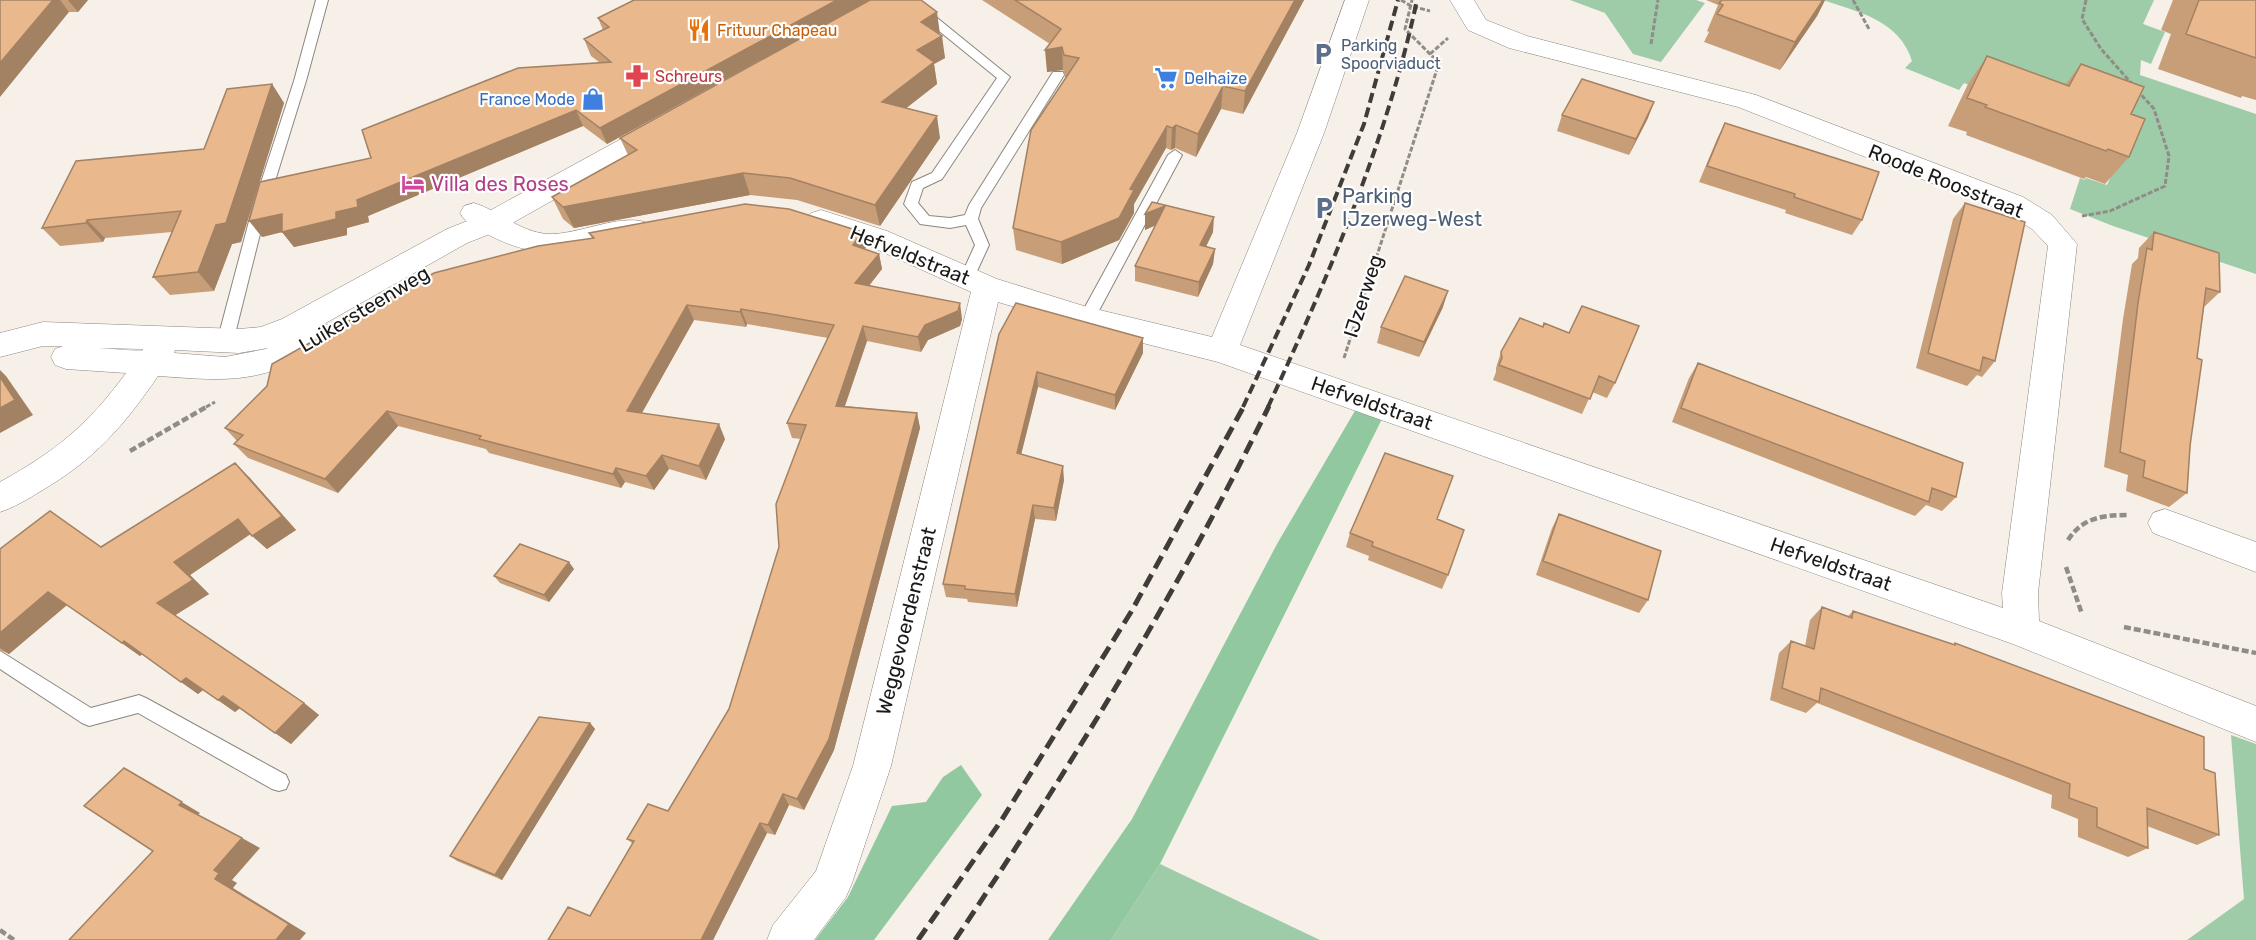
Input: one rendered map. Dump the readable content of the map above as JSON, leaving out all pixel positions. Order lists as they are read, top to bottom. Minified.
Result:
{"streets":{"street":["Roode Roosstraat","Hefveldstraat","Luikersteenweg","Weggevoerdenstraat"],"path":["IJzerweg"]},"crossings":[["Roode Roosstraat","Hefveldstraat"],["Hefveldstraat","Weggevoerdenstraat"]],"places":{"restaurant":["Frituur Chapeau"],"parking":["Parking Spoorviaduct","Parking IJzerweg-West"],"pharmacy":["Schreurs"],"supermarket":["Delhaize"],"shop":["France Mode"],"hotel":["Villa des Roses"]}}
